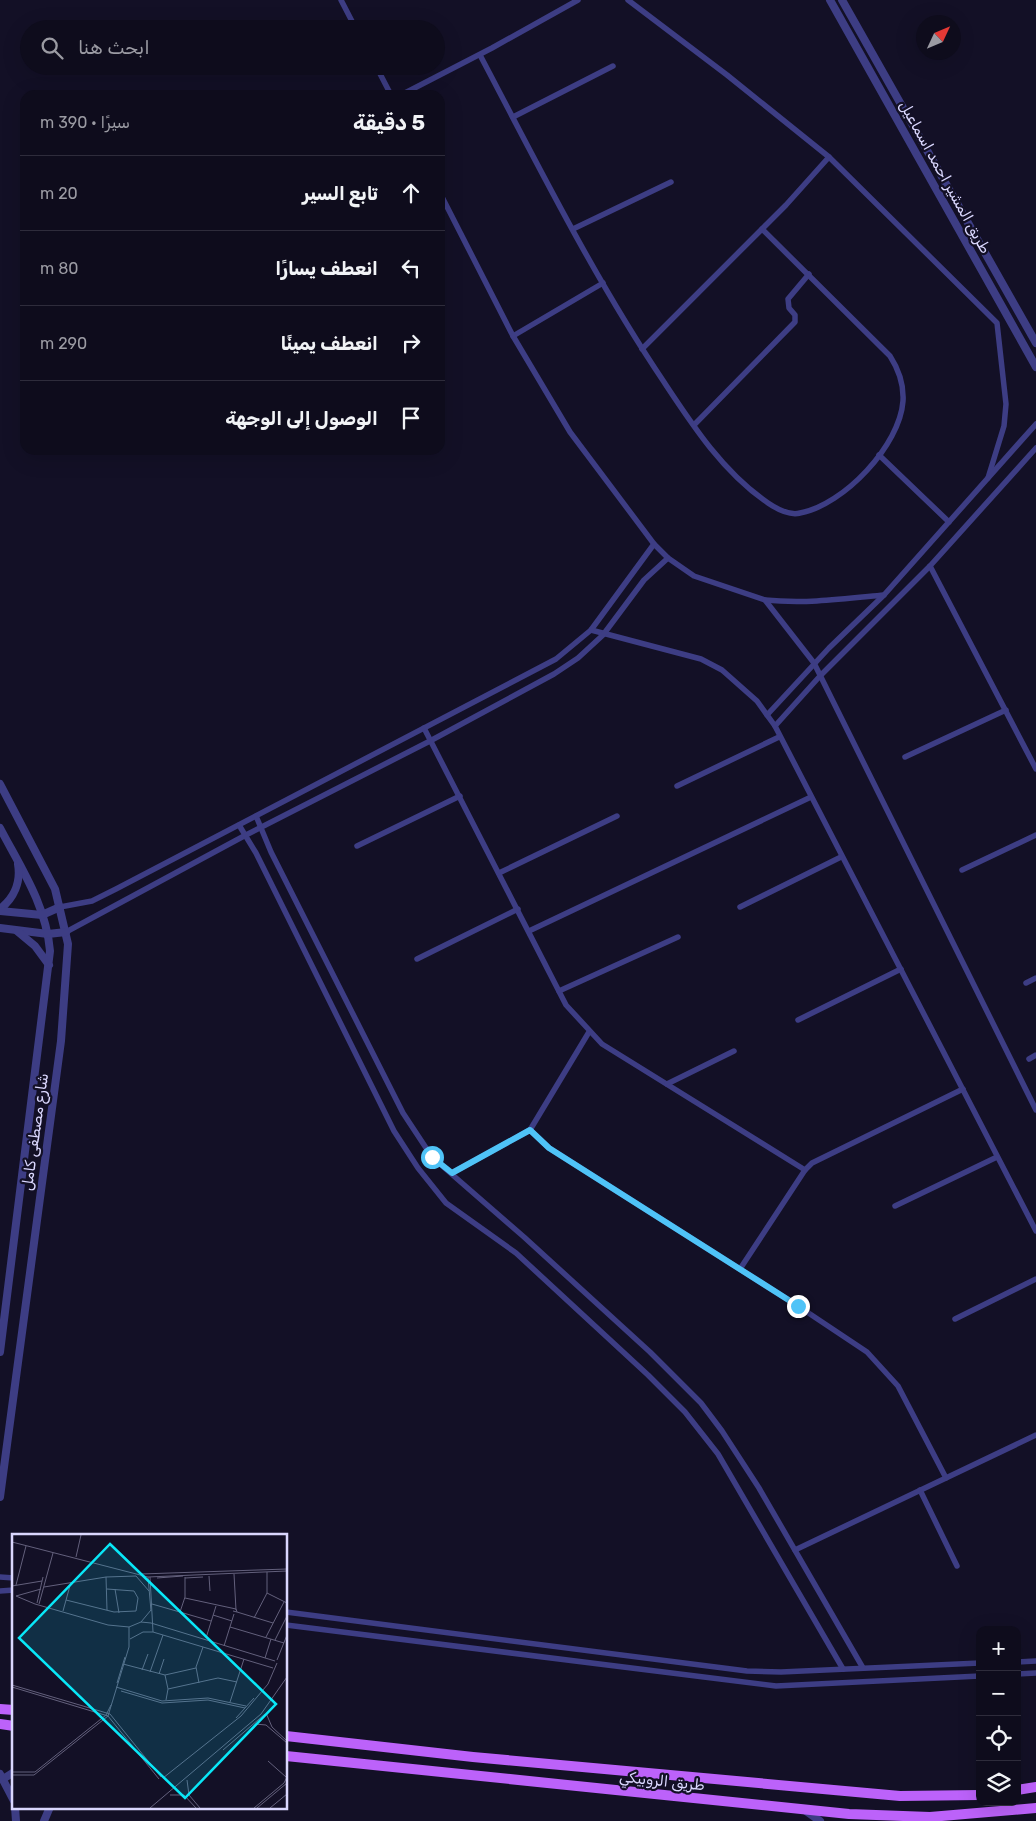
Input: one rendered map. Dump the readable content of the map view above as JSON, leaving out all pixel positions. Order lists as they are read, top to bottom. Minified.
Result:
{"streets":{"main road":["طريق الروبيكي"],"street":["طريق المشير احمد اسماعيل","شارع مصطفى كامل"]},"north":"top right","page":{"search":"ابحث هنا","heading":["5 دقيقة","سيرًا · 390 m"],"list":[["تابع السير","20 m"],["انعطف يسارًا","80 m"],["انعطف يمينًا","290 m"],"الوصول إلى الوجهة"],"map_buttons":["+","−"]}}
